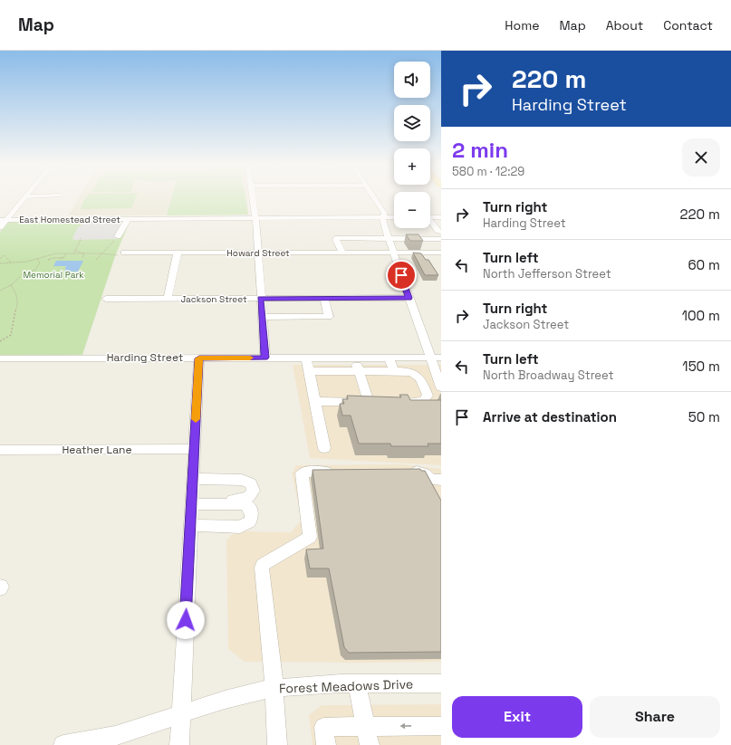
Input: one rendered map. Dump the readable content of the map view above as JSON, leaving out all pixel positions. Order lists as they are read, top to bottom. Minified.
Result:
{"streets":{"street":["East Homestead Street","Howard Street","Jackson Street","Harding Street","Heather Lane","Forest Meadows Drive"]},"parks":["Memorial Park"],"page":{"header":"Map","nav":["Home","Map","About","Contact"],"turn":["220 m","Harding Street"],"map_buttons":["+","−"],"heading":["2 min","580 m · 12:29"],"list":[{"name":"Turn right","note":"Harding Street","value":"220 m"},{"name":"Turn left","note":"North Jefferson Street","value":"60 m"},{"name":"Turn right","note":"Jackson Street","value":"100 m"},{"name":"Turn left","note":"North Broadway Street","value":"150 m"},{"name":"Arrive at destination","value":"50 m"}],"buttons":["Exit","Share"]}}
